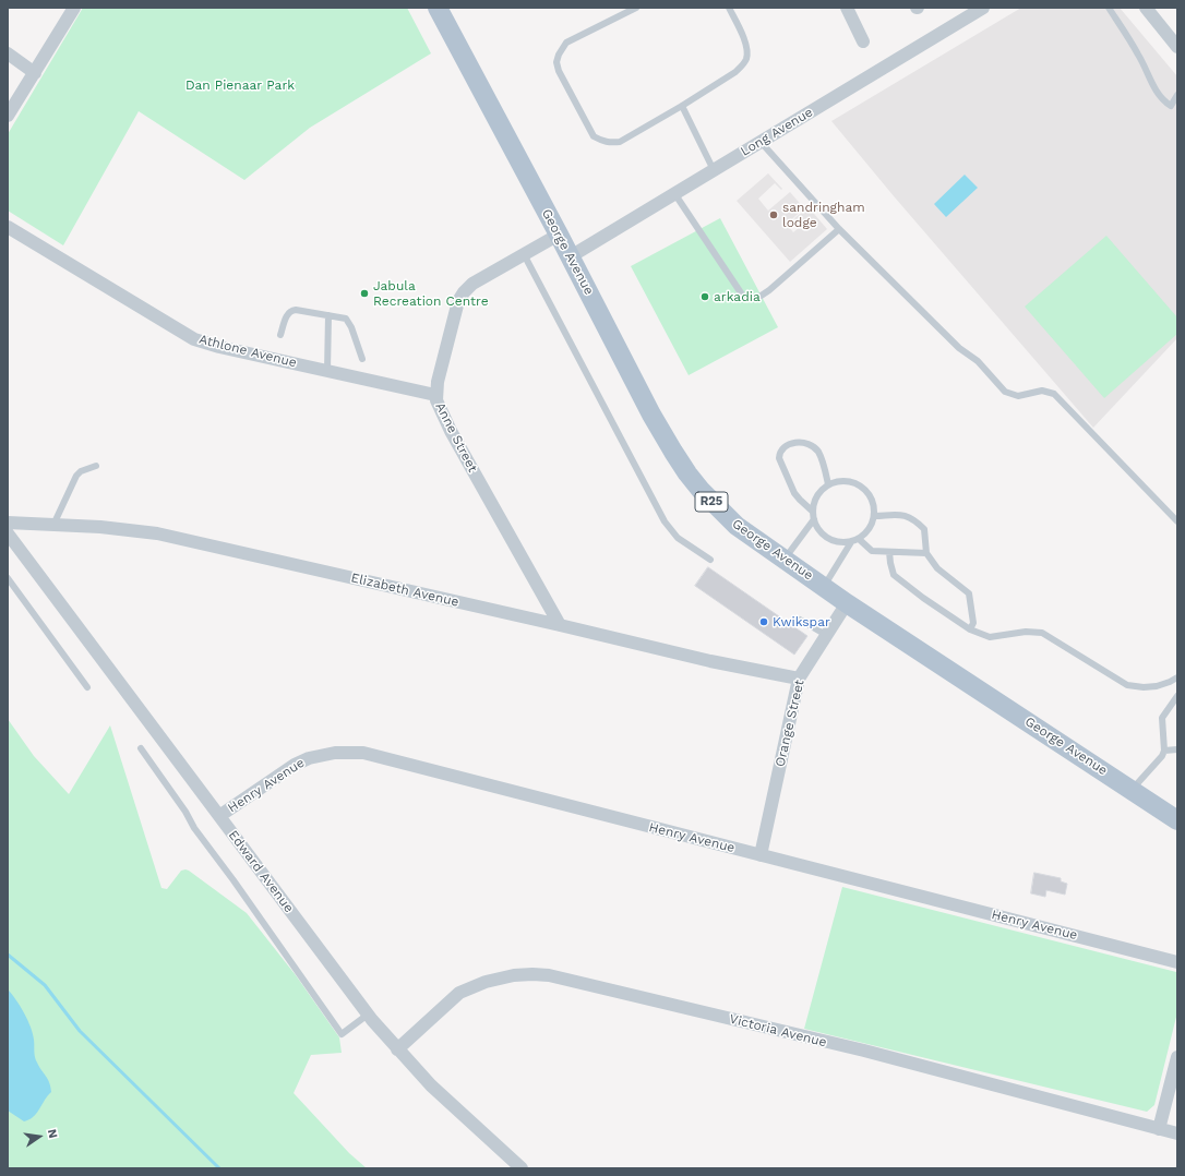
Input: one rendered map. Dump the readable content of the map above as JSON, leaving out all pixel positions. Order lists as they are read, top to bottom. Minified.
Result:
{"streets":{"main road":["George Avenue","R25"],"street":["Long Avenue","Athlone Avenue","Anne Street","Elizabeth Avenue","Orange Street","Henry Avenue","Edward Avenue","Victoria Avenue"]},"crossings":[["Long Avenue","George Avenue"],["George Avenue","Anne Street"],["George Avenue","Orange Street"],["Athlone Avenue","Anne Street"],["Anne Street","Elizabeth Avenue"],["Elizabeth Avenue","Orange Street"],["Orange Street","Henry Avenue"],["Henry Avenue","Edward Avenue"],["Edward Avenue","Victoria Avenue"]],"parks":["Dan Pienaar Park"],"places":["sandringham lodge","Jabula Recreation Centre","arkadia","Kwikspar"],"north":"right"}
